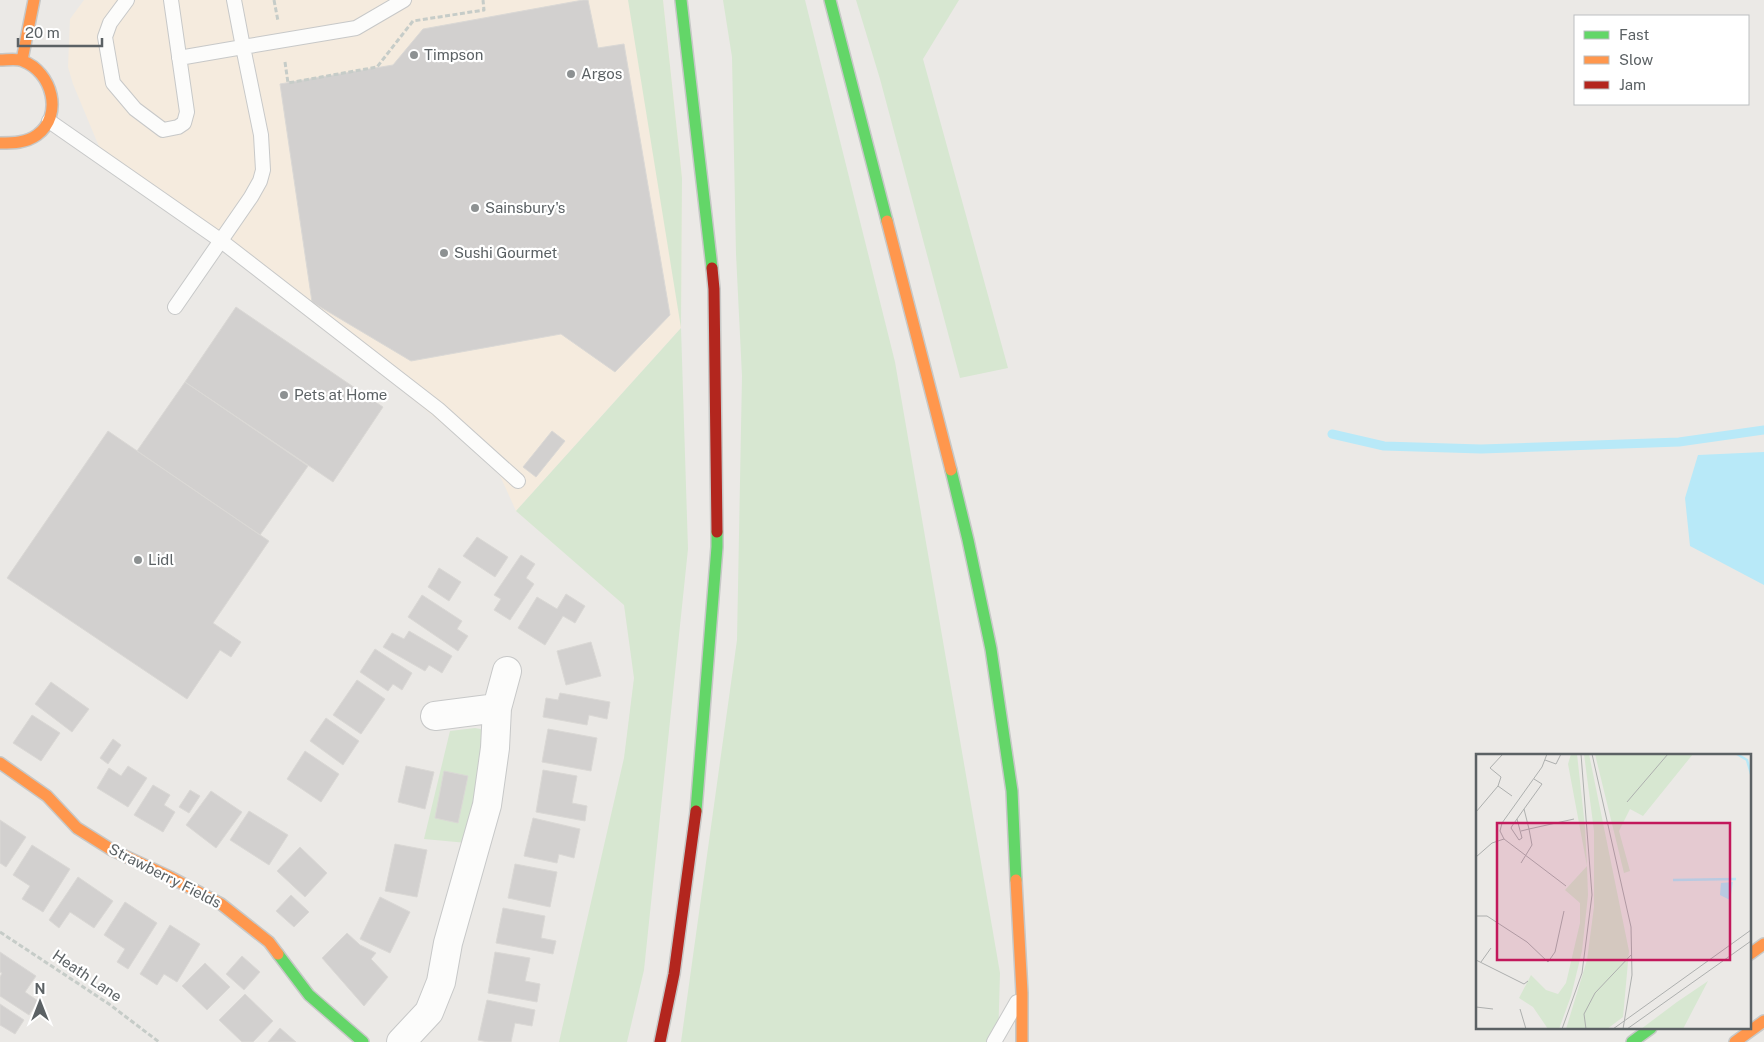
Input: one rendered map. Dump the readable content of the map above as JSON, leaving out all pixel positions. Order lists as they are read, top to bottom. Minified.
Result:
{"streets":{"main road":["Strawberry Fields"],"path":["Heath Lane"]},"places":["Timpson","Argos","Sainsbury's","Sushi Gourmet","Pets at Home","Lidl"],"legend":["Fast","Slow","Jam"],"scale_bar":"20 m","north":"top"}
